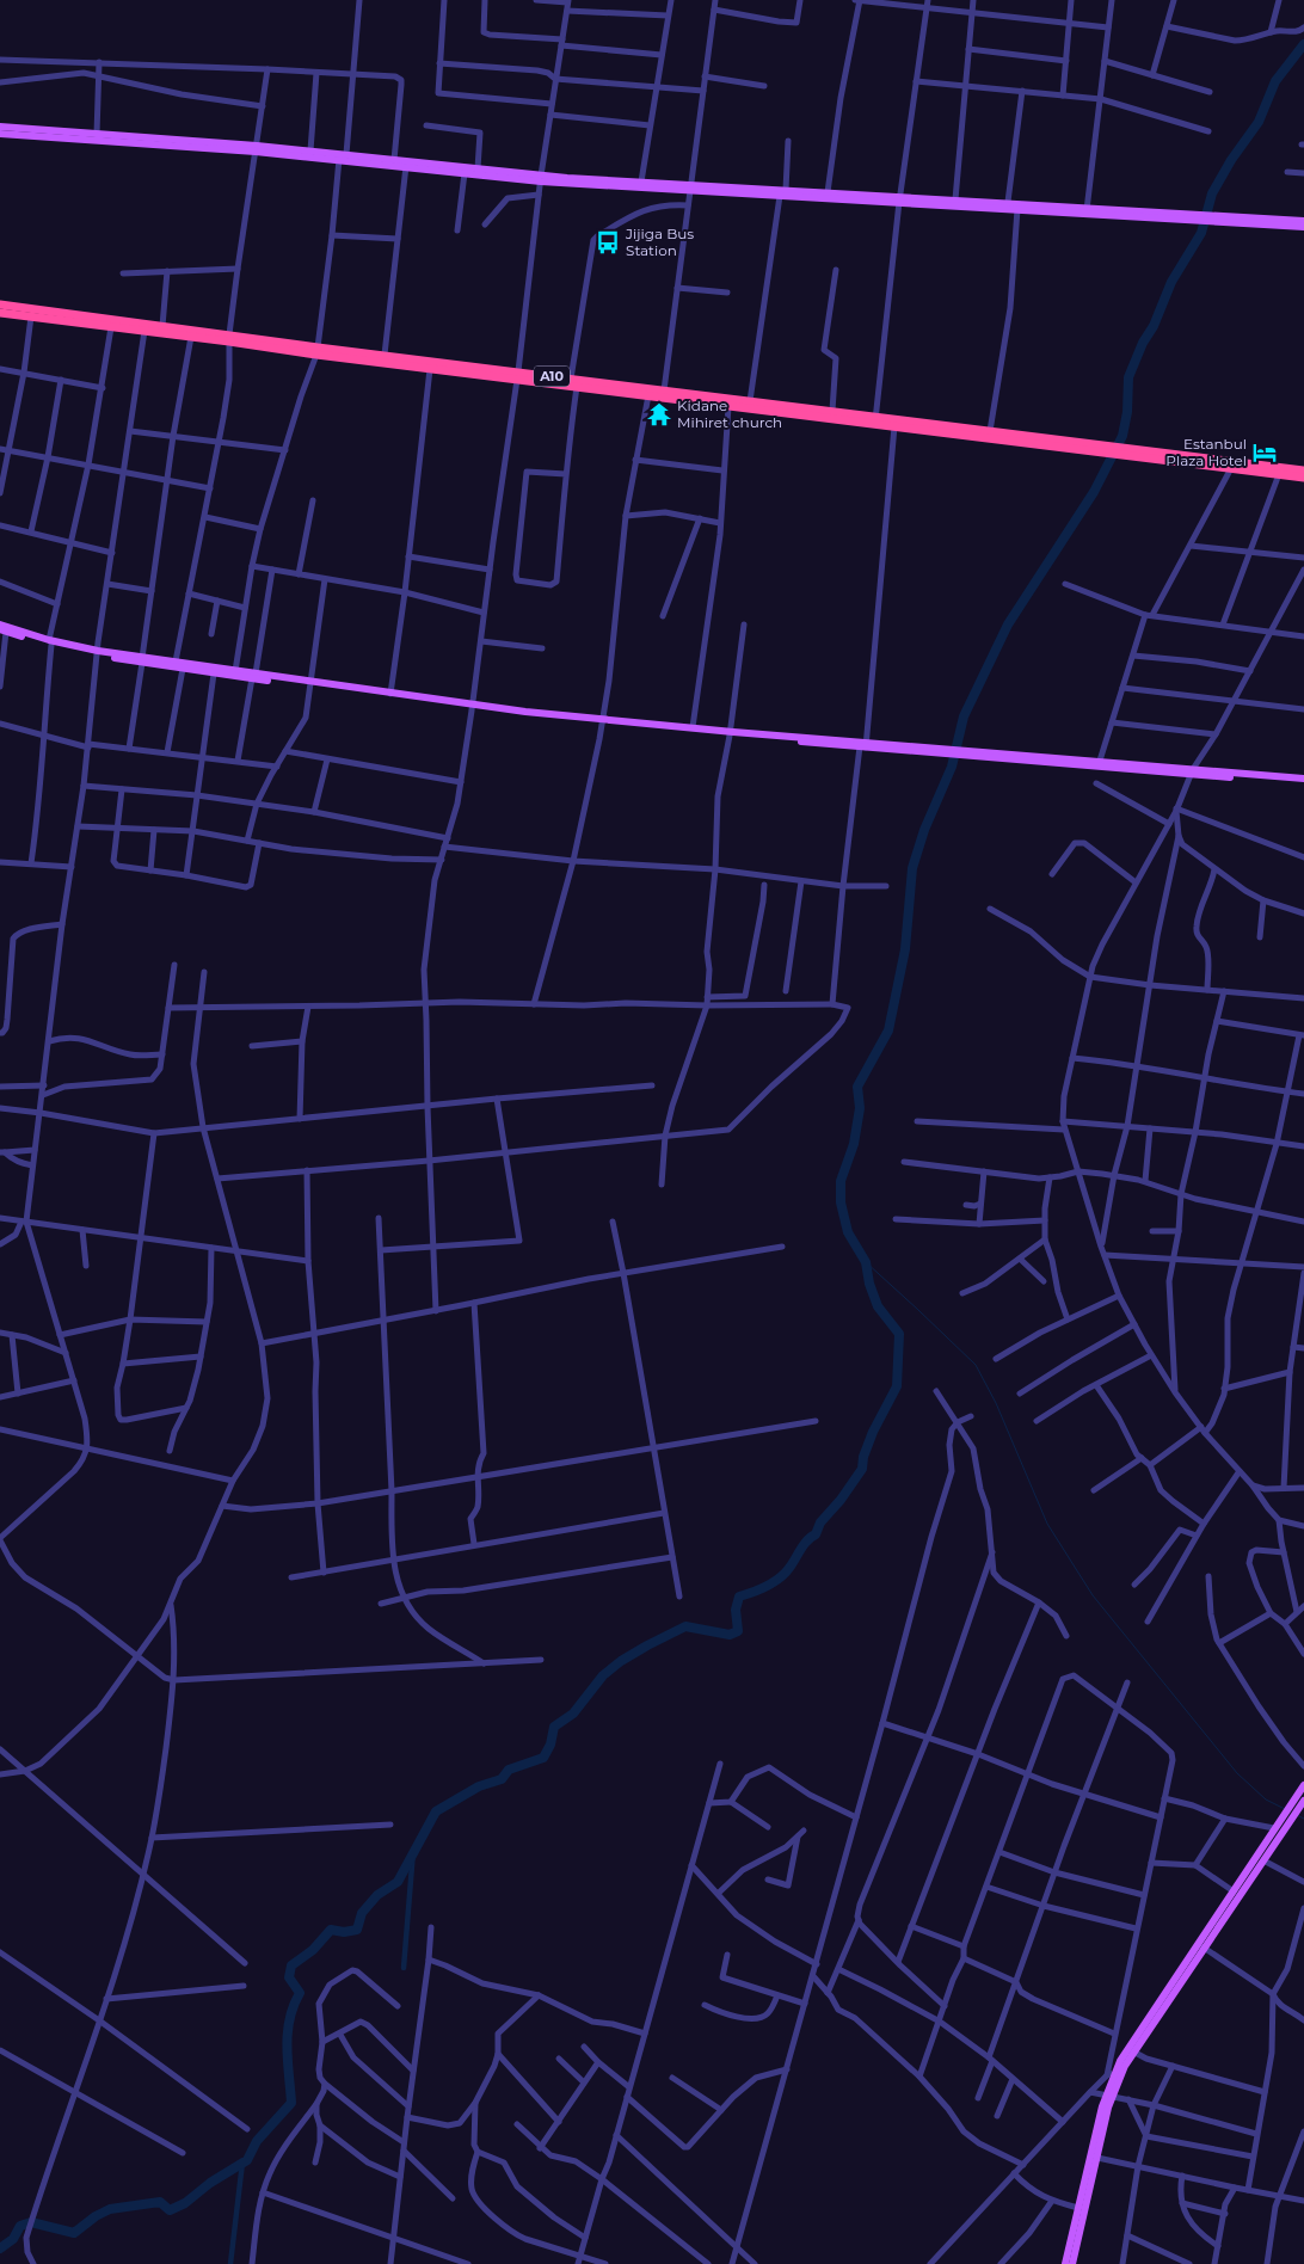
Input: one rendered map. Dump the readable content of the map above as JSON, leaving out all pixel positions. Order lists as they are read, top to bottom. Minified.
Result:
{"streets":{"highway":["A10"]},"places":{"bus stop":["Jijiga Bus Station"],"temple":["Kidane Mihiret church"],"hotel":["Estanbul Plaza Hotel"]}}
